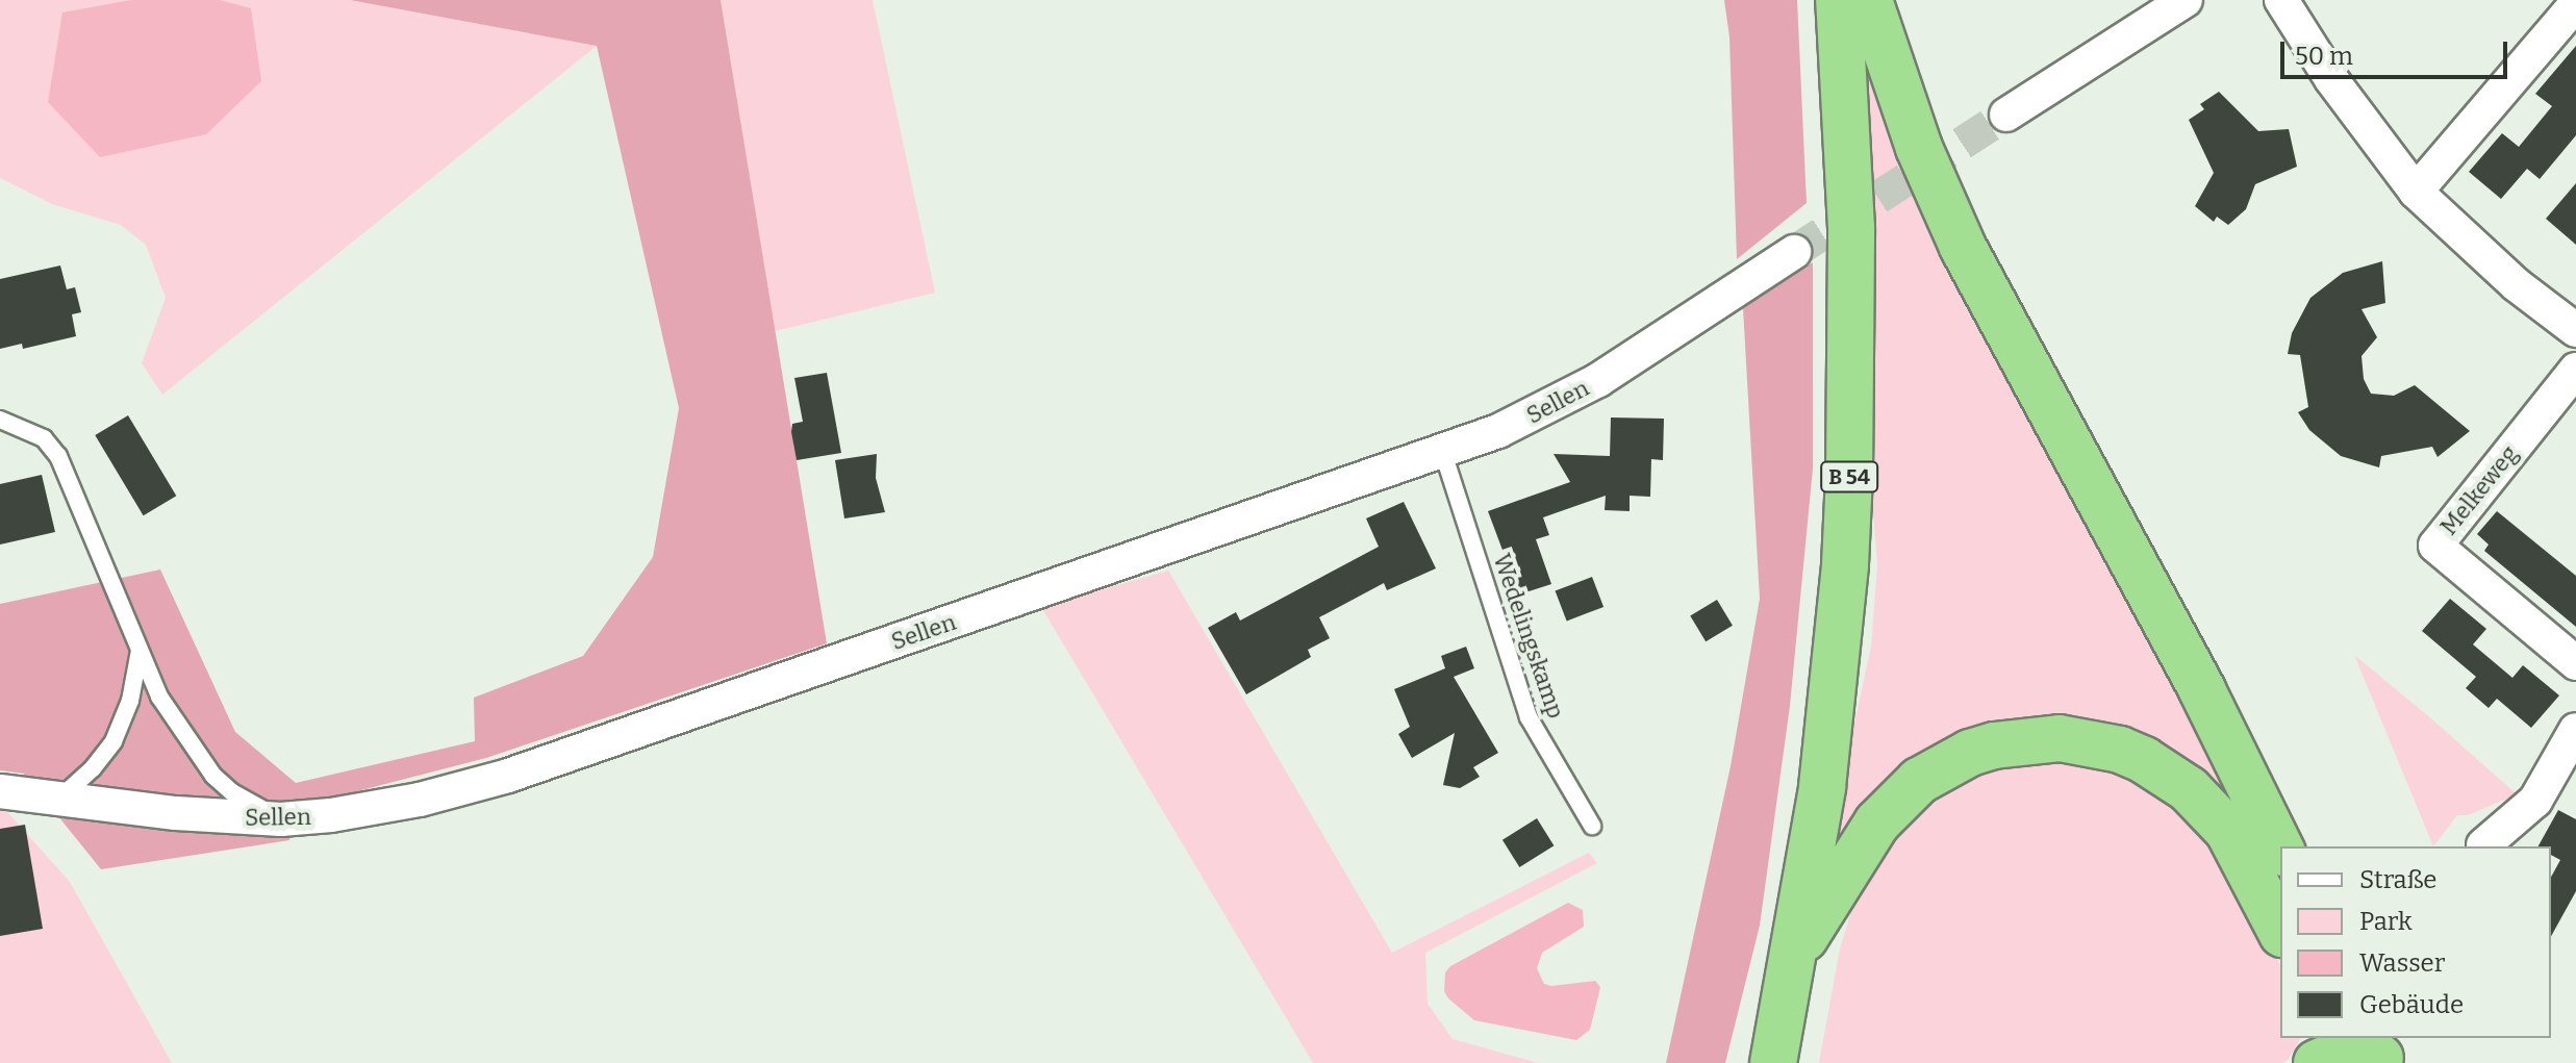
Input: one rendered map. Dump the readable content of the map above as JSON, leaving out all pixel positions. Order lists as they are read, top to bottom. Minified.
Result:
{"streets":{"highway":["B 54"],"street":["Sellen","Melkeweg"],"lane":["Wedelingskamp"]},"crossings":[["Sellen","Wedelingskamp"]],"legend":["Straße","Park","Wasser","Gebäude"],"scale_bar":"50 m"}
